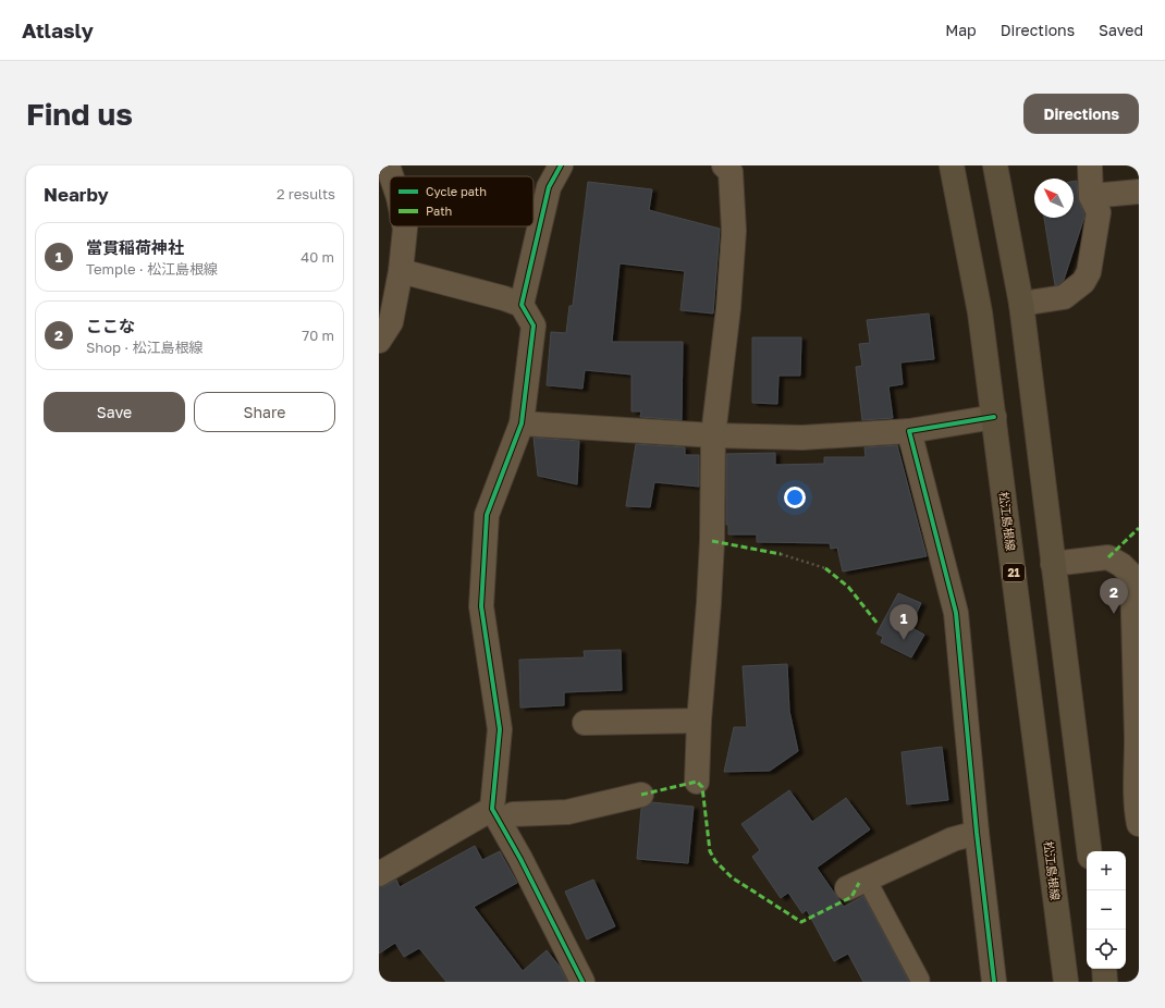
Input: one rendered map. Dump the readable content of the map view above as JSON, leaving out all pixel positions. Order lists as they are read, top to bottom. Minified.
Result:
{"streets":{"main road":["松江島根線","21"]},"legend":["Cycle path","Path"],"north":"top left","page":{"header":"Atlasly","nav":["Map","Directions","Saved"],"buttons":["Directions",["Save","Share"]],"title":"Find us","heading":["Nearby","2 results"],"list":[{"mark":"1","name":"當貫稲荷神社","note":"Temple · 松江島根線","value":"40 m"},{"mark":"2","name":"ここな","note":"Shop · 松江島根線","value":"70 m"}],"pins":["2","1"],"map_buttons":["+","−"]}}
